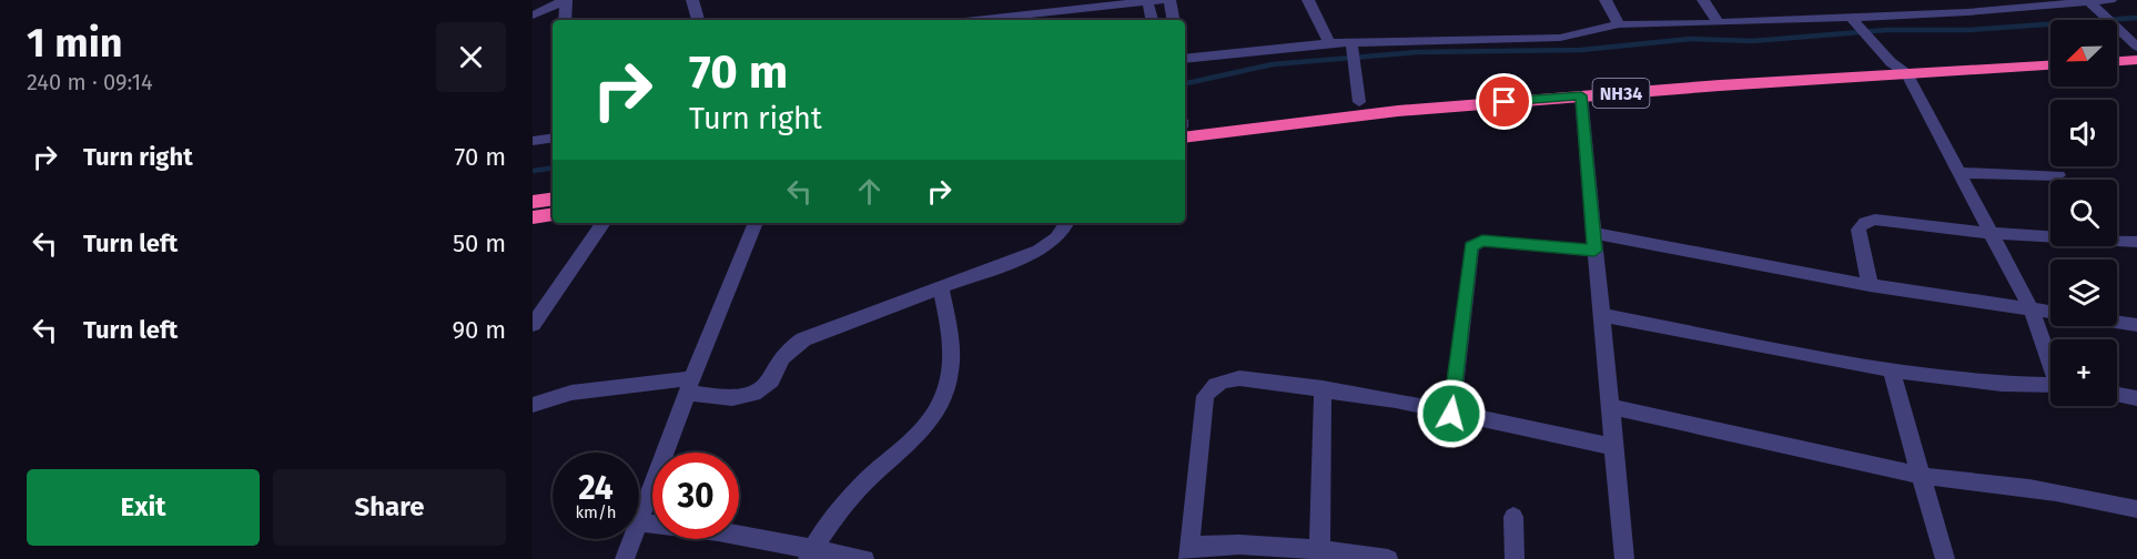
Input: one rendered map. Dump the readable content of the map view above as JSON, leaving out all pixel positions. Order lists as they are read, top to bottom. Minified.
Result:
{"streets":{"highway":["NH34"]},"north":"bottom left","page":{"heading":["1 min","240 m · 09:14"],"map_buttons":"+","turn":["70 m","Turn right"],"list":[{"name":"Turn right","value":"70 m"},{"name":"Turn left","value":"50 m"},{"name":"Turn left","value":"90 m"}],"speed":"24 km/h","limit":"30","buttons":["Exit","Share"]}}
